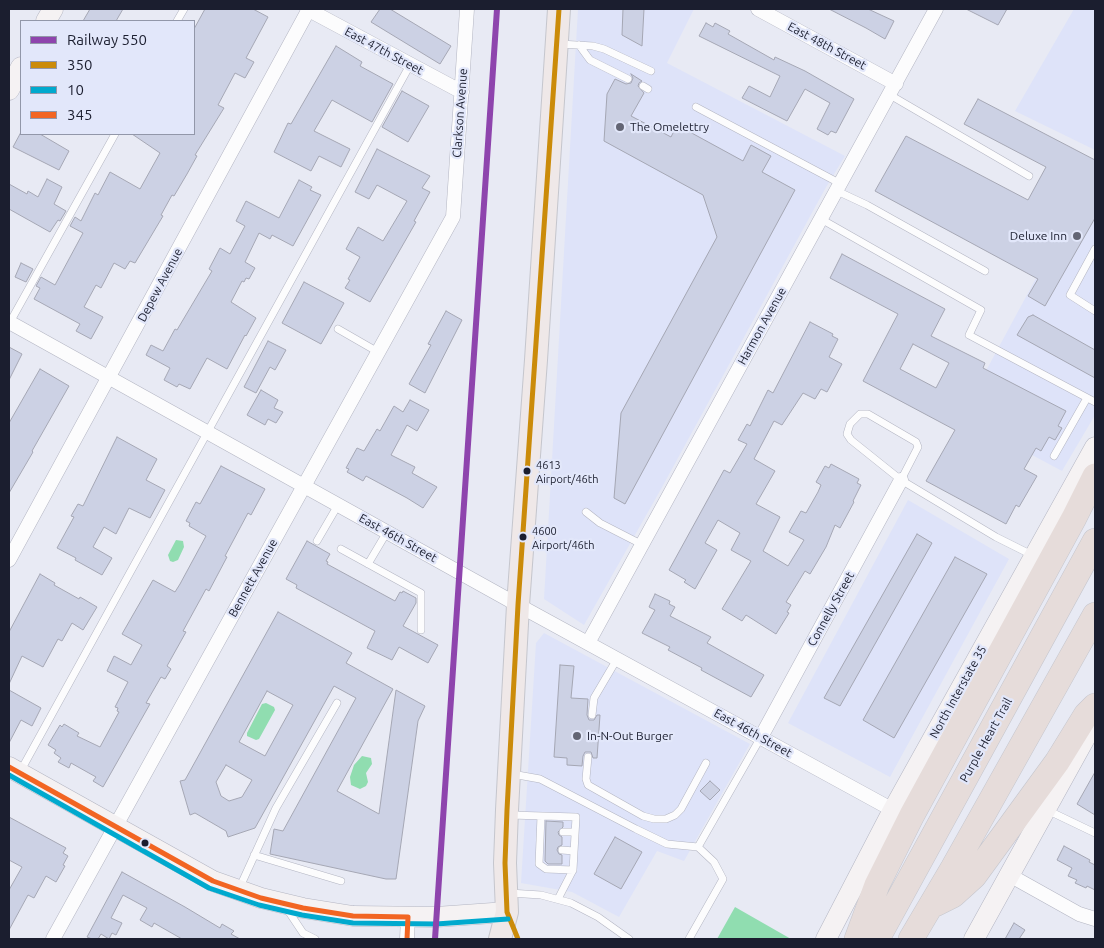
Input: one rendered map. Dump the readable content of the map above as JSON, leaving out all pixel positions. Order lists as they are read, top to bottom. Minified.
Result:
{"streets":{"highway":["Purple Heart Trail"],"main road":["North Interstate 35"],"street":["East 48th Street","East 47th Street","Clarkson Avenue","Depew Avenue","Harmon Avenue","East 46th Street","Bennett Avenue","Connelly Street"]},"crossings":[["East 48th Street","Harmon Avenue"],["East 47th Street","Clarkson Avenue"],["East 47th Street","Depew Avenue"],["Clarkson Avenue","Bennett Avenue"],["Depew Avenue","East 46th Street"],["Harmon Avenue","East 46th Street"],["East 46th Street","Bennett Avenue"],["East 46th Street","Connelly Street"],["East 46th Street","North Interstate 35"]],"places":["The Omelettry","Deluxe Inn","4613 Airport/46th","4600 Airport/46th","In-N-Out Burger"],"lines":["rail line 550","transit line 350","transit line 345","transit line 10"],"legend":["Railway 550","350","10","345"]}
